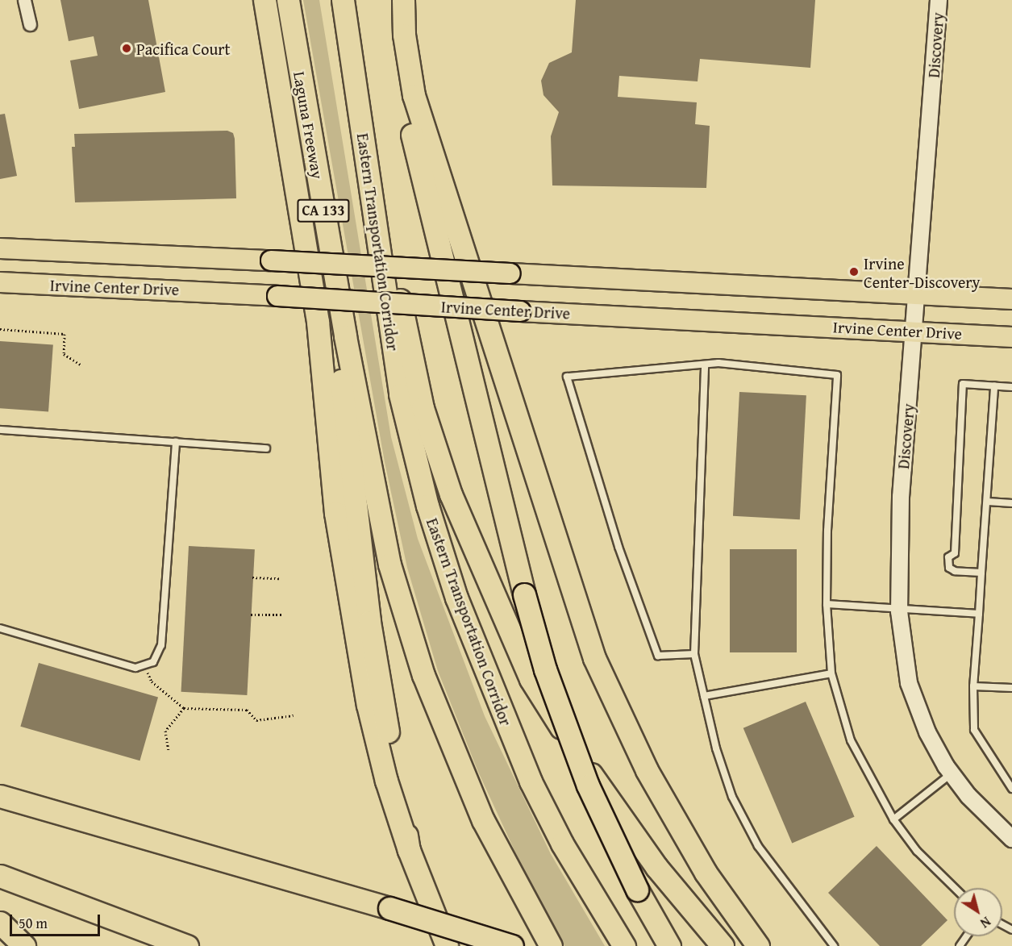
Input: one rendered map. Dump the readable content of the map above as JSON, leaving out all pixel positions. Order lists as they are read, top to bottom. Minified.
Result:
{"streets":{"highway":["Laguna Freeway","CA 133","Eastern Transportation Corridor"],"main road":["Irvine Center Drive"],"street":["Discovery"]},"crossings":[["Discovery","Irvine Center Drive"]],"places":["Pacifica Court","Irvine Center-Discovery"],"scale_bar":"50 m","north":"bottom right"}
